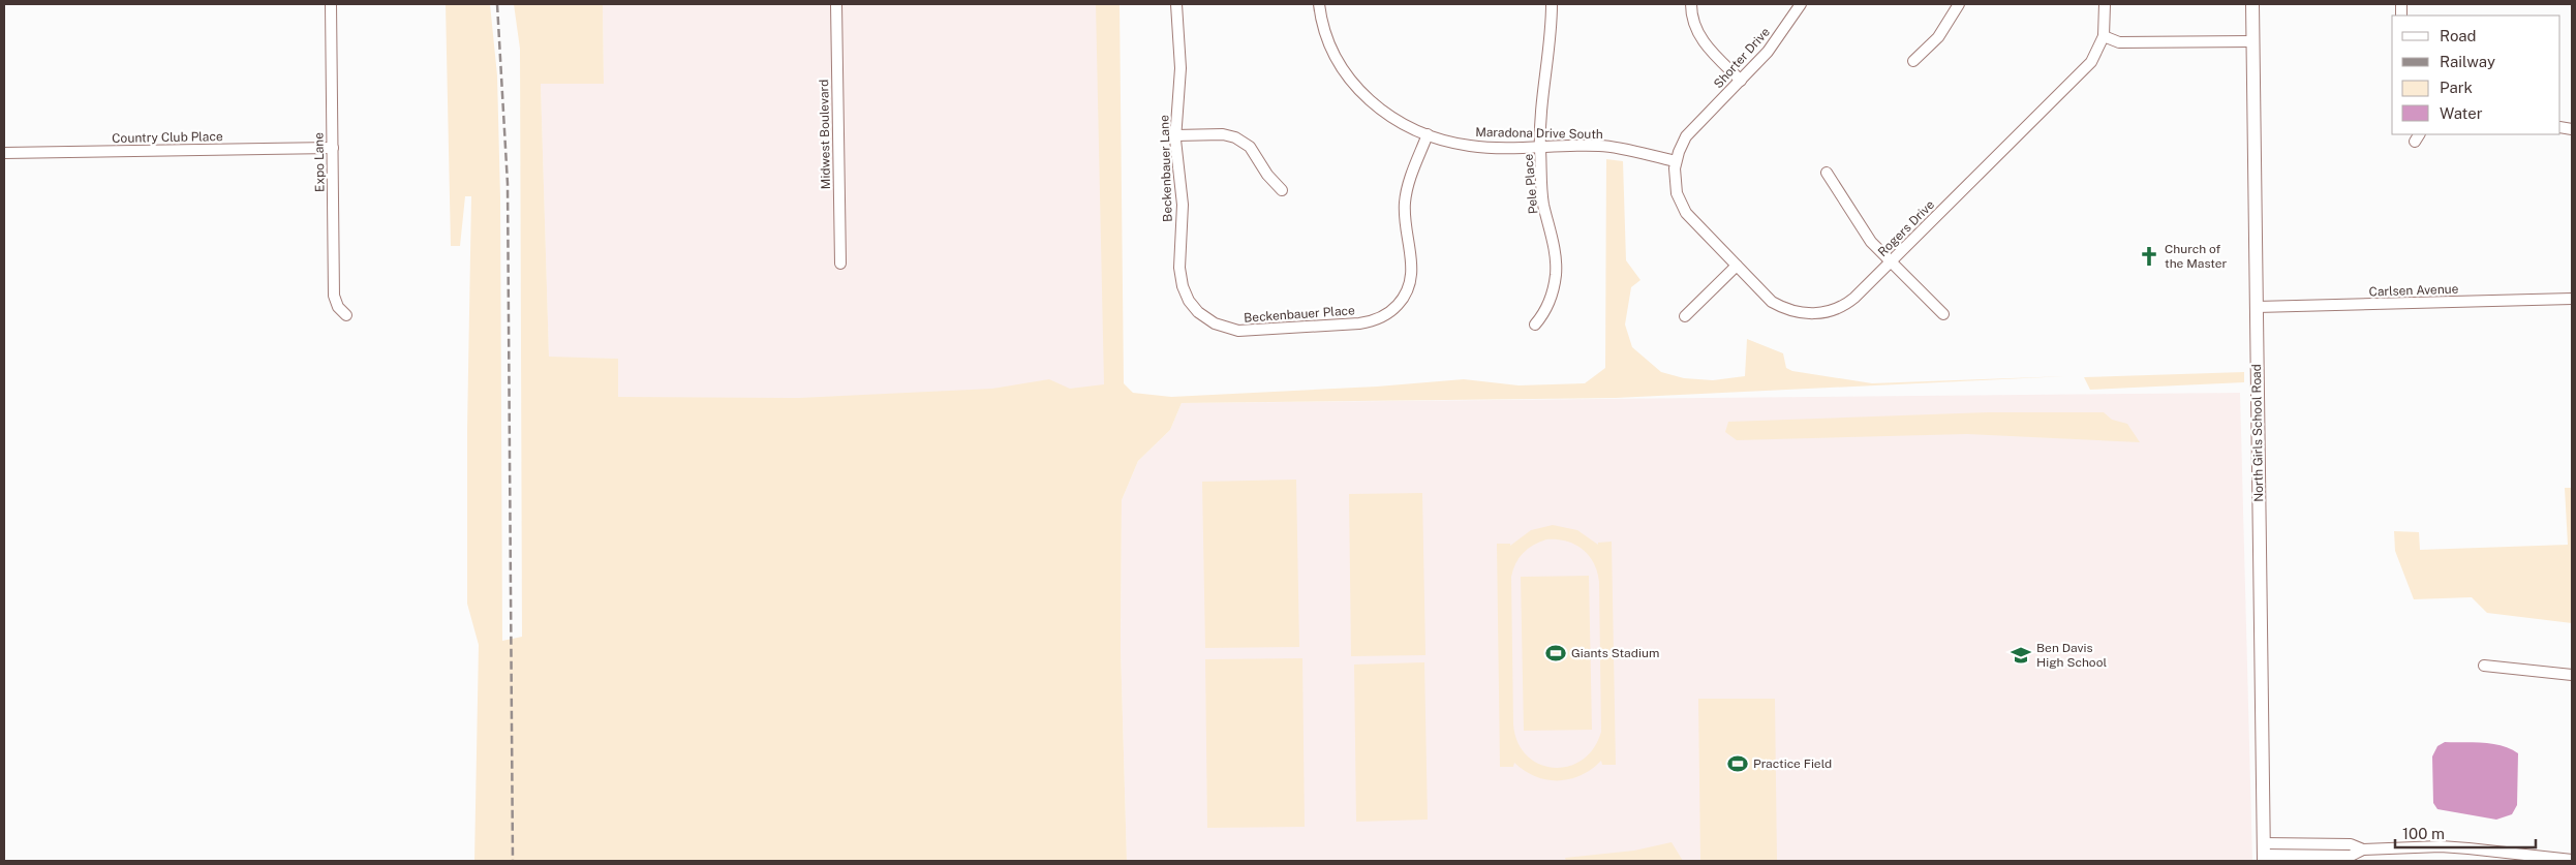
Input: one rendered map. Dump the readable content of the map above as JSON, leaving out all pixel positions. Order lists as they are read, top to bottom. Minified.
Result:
{"streets":{"main road":["North Girls School Road"],"street":["Shorter Drive","Maradona Drive South","Midwest Boulevard","Country Club Place","Expo Lane","Beckenbauer Lane","Pele Place","Rogers Drive","Carlsen Avenue","Beckenbauer Place"]},"crossings":[["Shorter Drive","Rogers Drive"],["Maradona Drive South","Pele Place"],["Maradona Drive South","Rogers Drive"],["Maradona Drive South","Beckenbauer Place"],["Country Club Place","Expo Lane"],["Beckenbauer Lane","Beckenbauer Place"],["Carlsen Avenue","North Girls School Road"]],"places":{"church":["Church of the Master"],"sports":["Giants Stadium","Practice Field"],"school or university":["Ben Davis High School"]},"legend":["Road","Railway","Park","Water"],"scale_bar":"100 m"}
